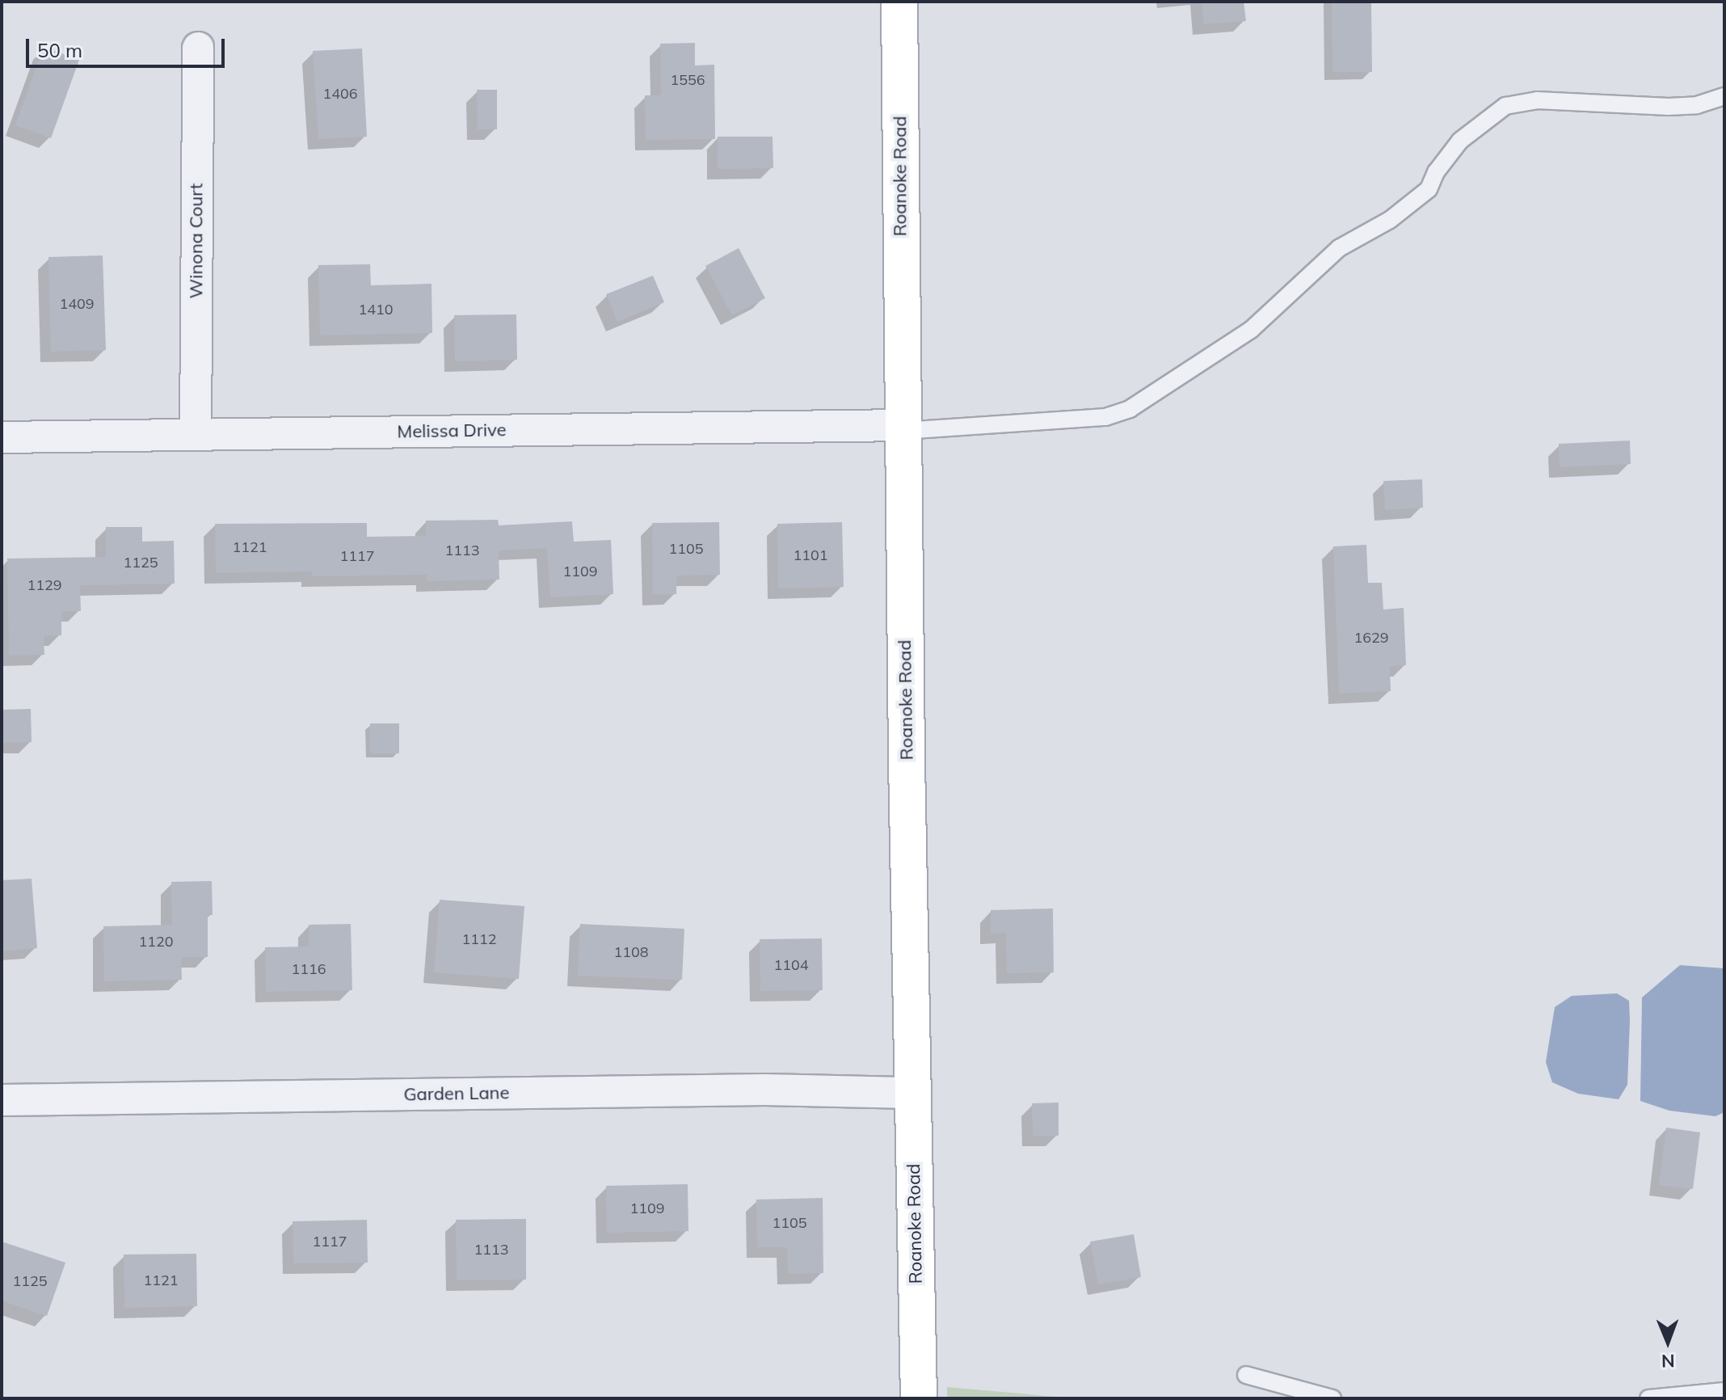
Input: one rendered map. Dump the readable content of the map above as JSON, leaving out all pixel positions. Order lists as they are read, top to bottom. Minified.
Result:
{"streets":{"street":["Roanoke Road","Winona Court","Melissa Drive","Garden Lane"]},"crossings":[["Roanoke Road","Melissa Drive"],["Roanoke Road","Garden Lane"],["Winona Court","Melissa Drive"]],"house_numbers":["1556","1406","1409","1410","1121","1105","1113","1101","1117","1125","1109","1129","1629","1112","1120","1108","1104","1116","1109","1105","1117","1113","1121","1125"],"scale_bar":"50 m","north":"bottom"}
